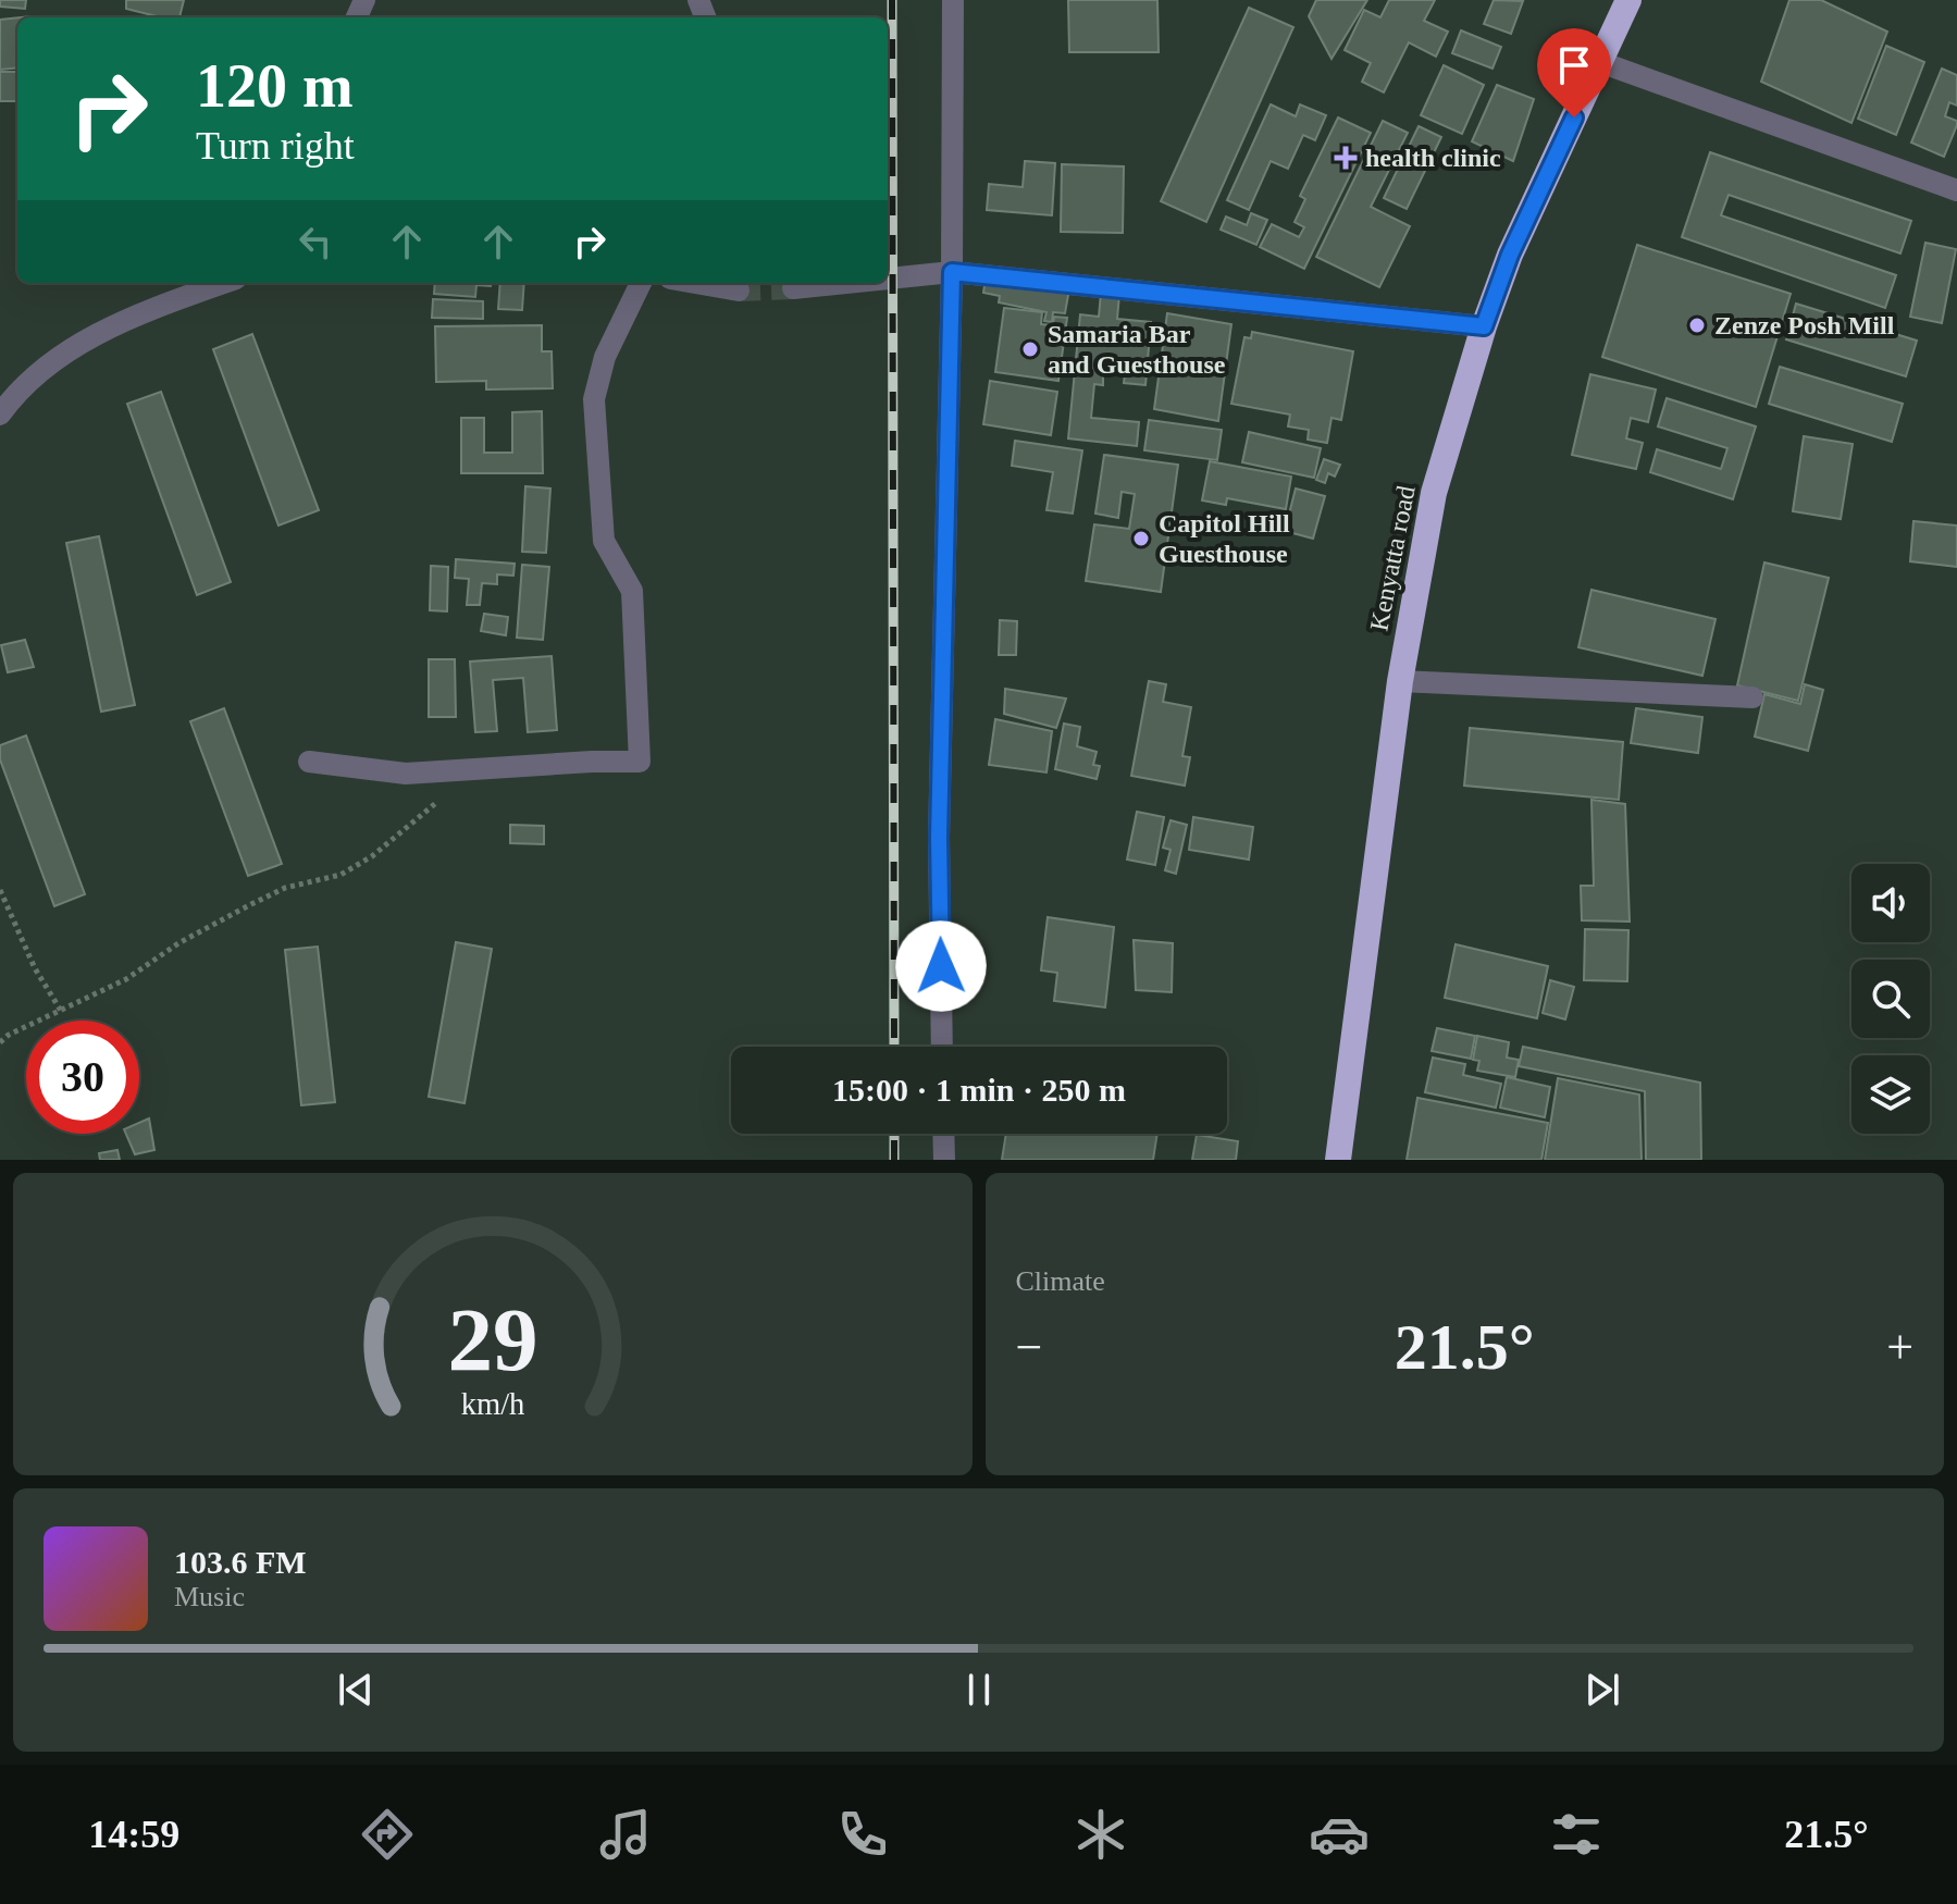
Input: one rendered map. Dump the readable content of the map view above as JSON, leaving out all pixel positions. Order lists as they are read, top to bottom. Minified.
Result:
{"streets":{"highway":["Kenyatta road"]},"places":{"health":["health clinic"],"other":["Zenze Posh Mill","Samaria Bar and Guesthouse","Capitol Hill Guesthouse"]},"page":{"turn":["120 m","Turn right"],"limit":"30","trip":"15:00 · 1 min · 250 m","tile":"Climate","heat":["−","21.5°","+"],"song":["103.6 FM","Music"],"tabs":["14:59","21.5°"],"gauge":["29","km/h"]}}
